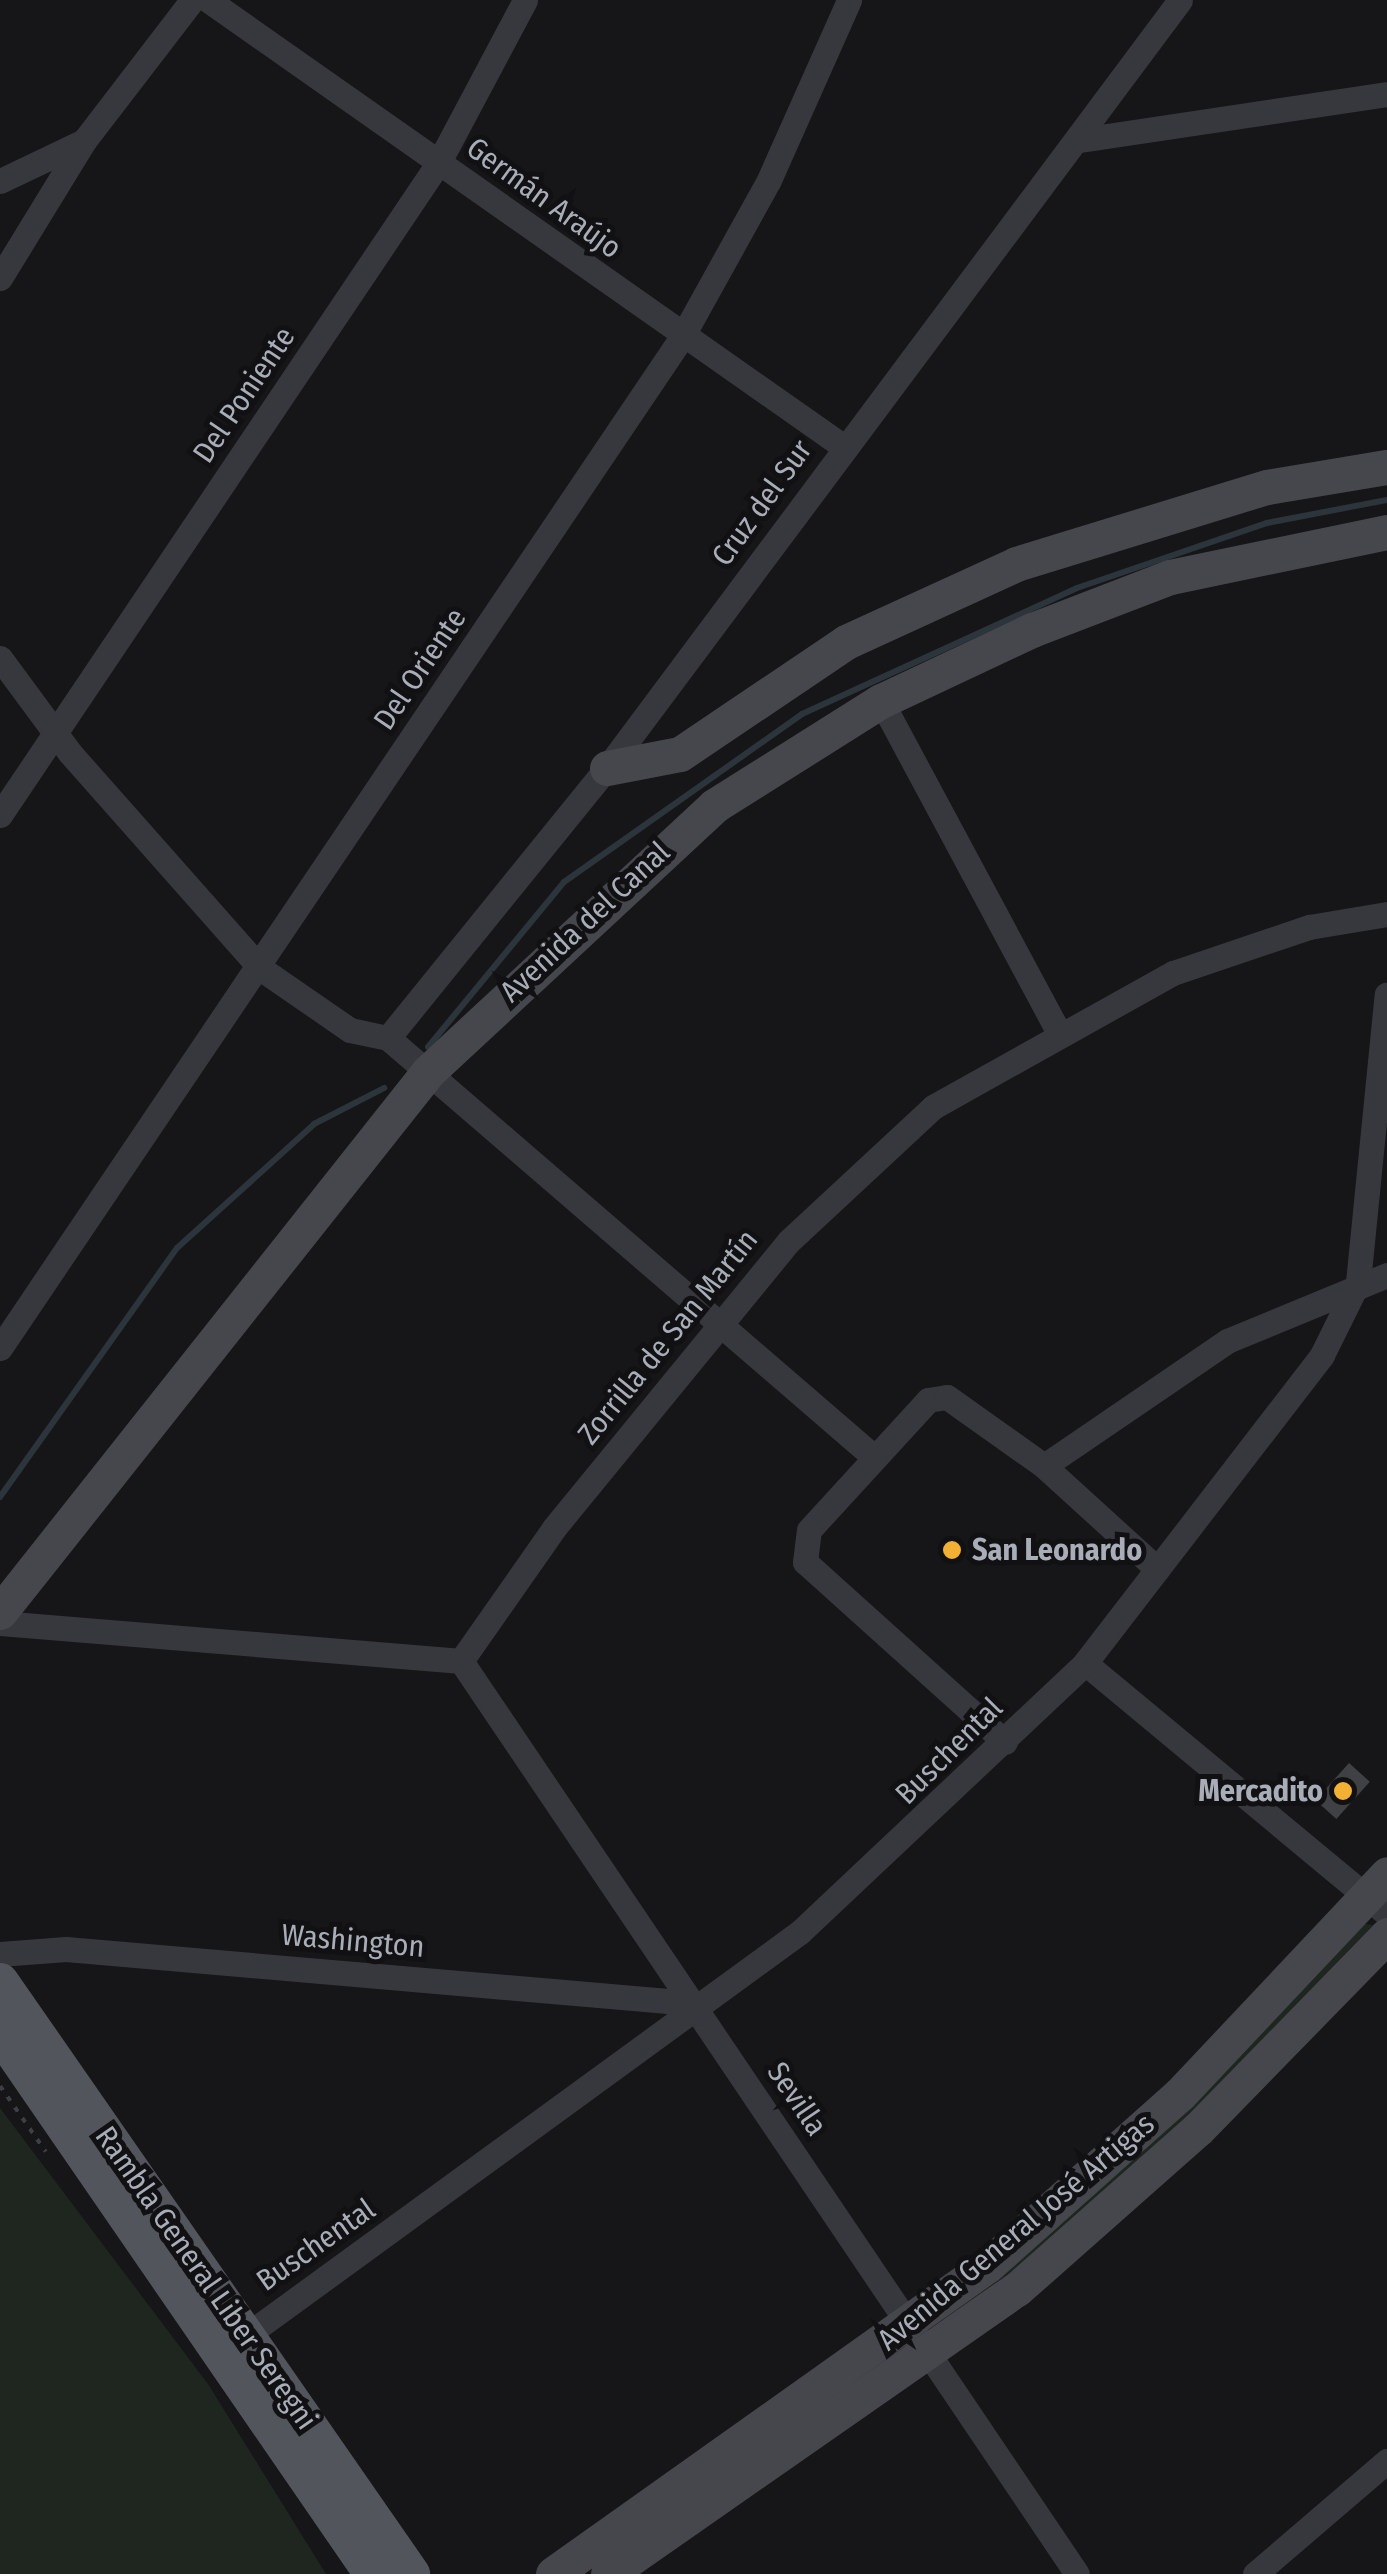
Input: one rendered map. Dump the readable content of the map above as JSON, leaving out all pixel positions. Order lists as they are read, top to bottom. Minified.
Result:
{"streets":{"main road":["Rambla General Liber Seregni"],"street":["Germán Araújo","Del Poniente","Cruz del Sur","Del Oriente","Avenida del Canal","Zorrilla de San Martín","Buschental","Washington","Sevilla","Avenida General José Artigas"]},"crossings":[["Germán Araújo","Del Poniente"],["Germán Araújo","Cruz del Sur"],["Germán Araújo","Del Oriente"],["Zorrilla de San Martín","Sevilla"],["Buschental","Washington"],["Buschental","Sevilla"],["Buschental","Rambla General Liber Seregni"],["Washington","Sevilla"],["Sevilla","Avenida General José Artigas"]],"places":["San Leonardo","Mercadito"]}
